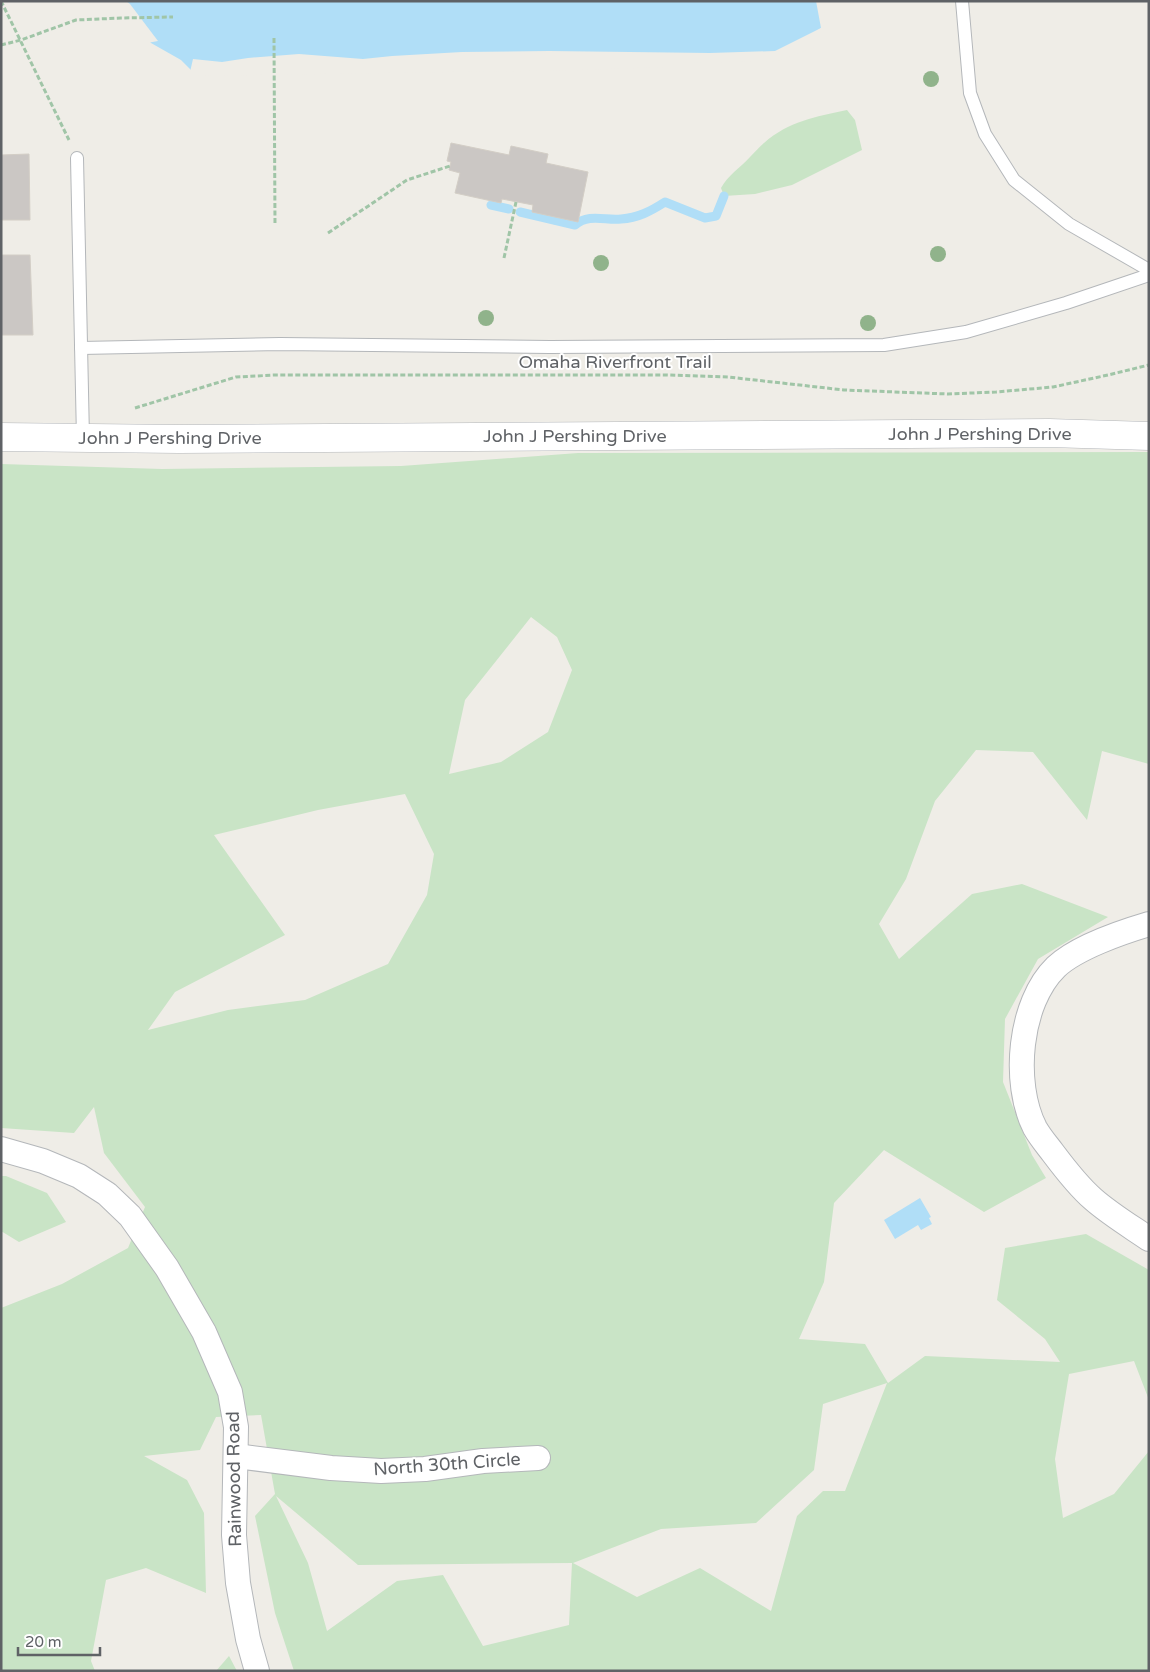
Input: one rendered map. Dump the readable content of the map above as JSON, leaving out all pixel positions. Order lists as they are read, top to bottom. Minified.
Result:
{"streets":{"street":["John J Pershing Drive","North 30th Circle","Rainwood Road"],"path":["Omaha Riverfront Trail"]},"crossings":[["North 30th Circle","Rainwood Road"]],"scale_bar":"20 m"}
